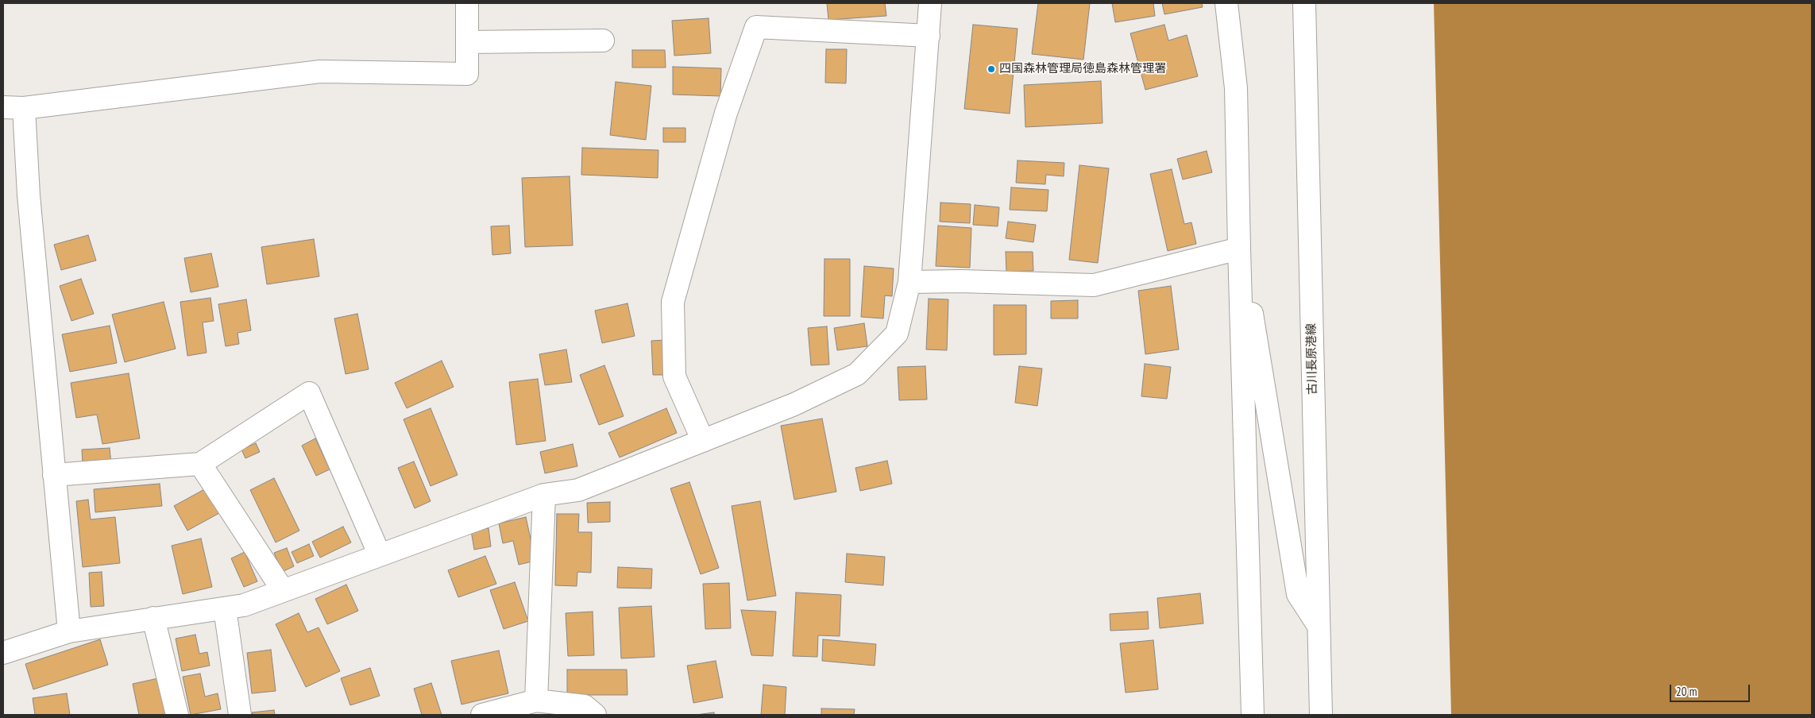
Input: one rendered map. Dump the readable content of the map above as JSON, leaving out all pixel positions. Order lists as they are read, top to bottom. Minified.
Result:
{"streets":{"street":["古川長原港線"]},"places":["四国森林管理局徳島森林管理署"],"scale_bar":"20 m"}
